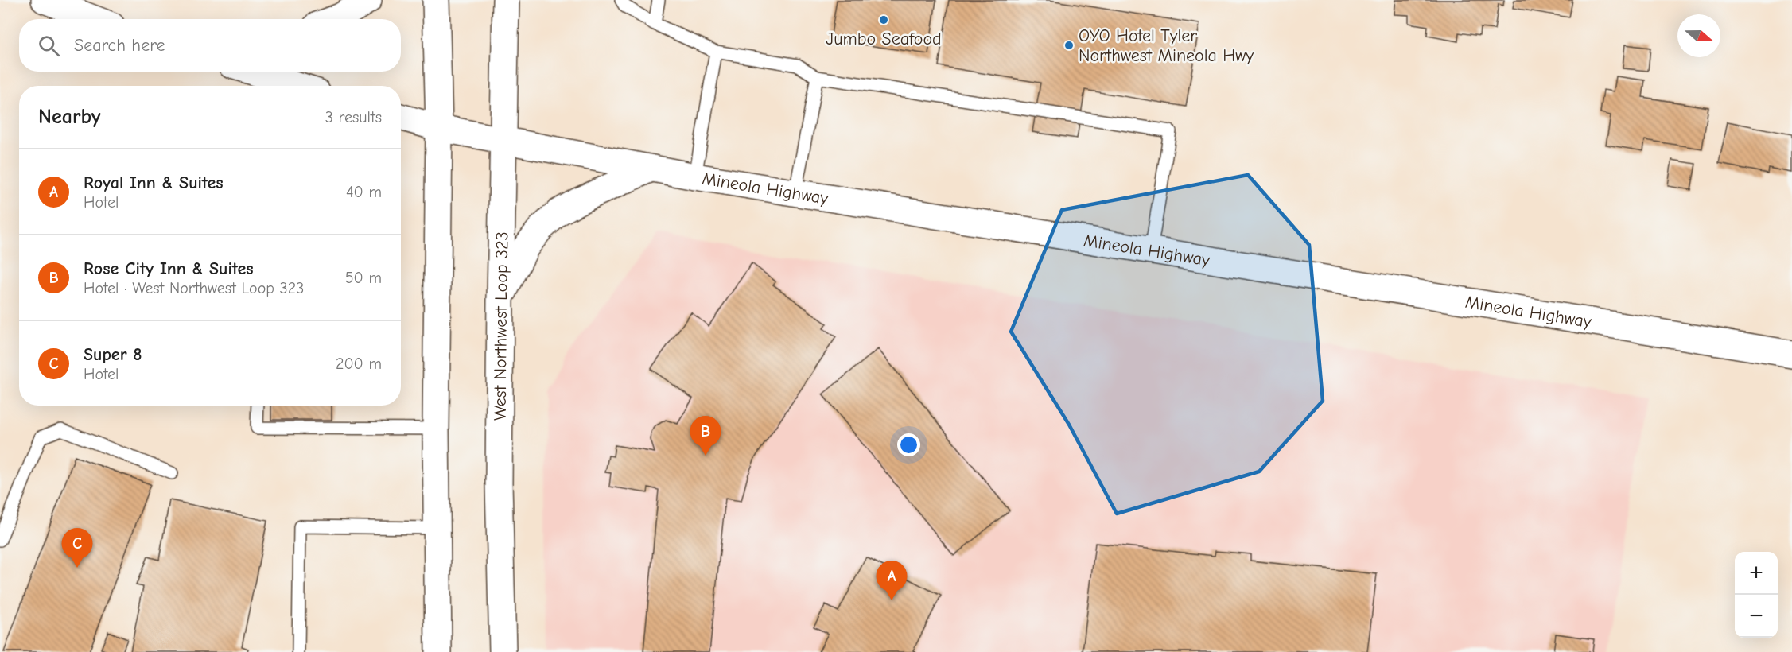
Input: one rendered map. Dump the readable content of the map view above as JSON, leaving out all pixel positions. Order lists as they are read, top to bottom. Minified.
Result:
{"streets":{"main road":["Mineola Highway","West Northwest Loop 323"]},"crossings":[["Mineola Highway","West Northwest Loop 323"]],"places":["Jumbo Seafood","OYO Hotel Tyler Northwest Mineola Hwy"],"north":"right","page":{"search":"Search here","heading":["Nearby","3 results"],"list":[{"mark":"A","name":"Royal Inn & Suites","note":"Hotel","value":"40 m"},{"mark":"B","name":"Rose City Inn & Suites","note":"Hotel · West Northwest Loop 323","value":"50 m"},{"mark":"C","name":"Super 8","note":"Hotel","value":"200 m"}],"pins":["B","C","A"],"map_buttons":["+","−"]}}
